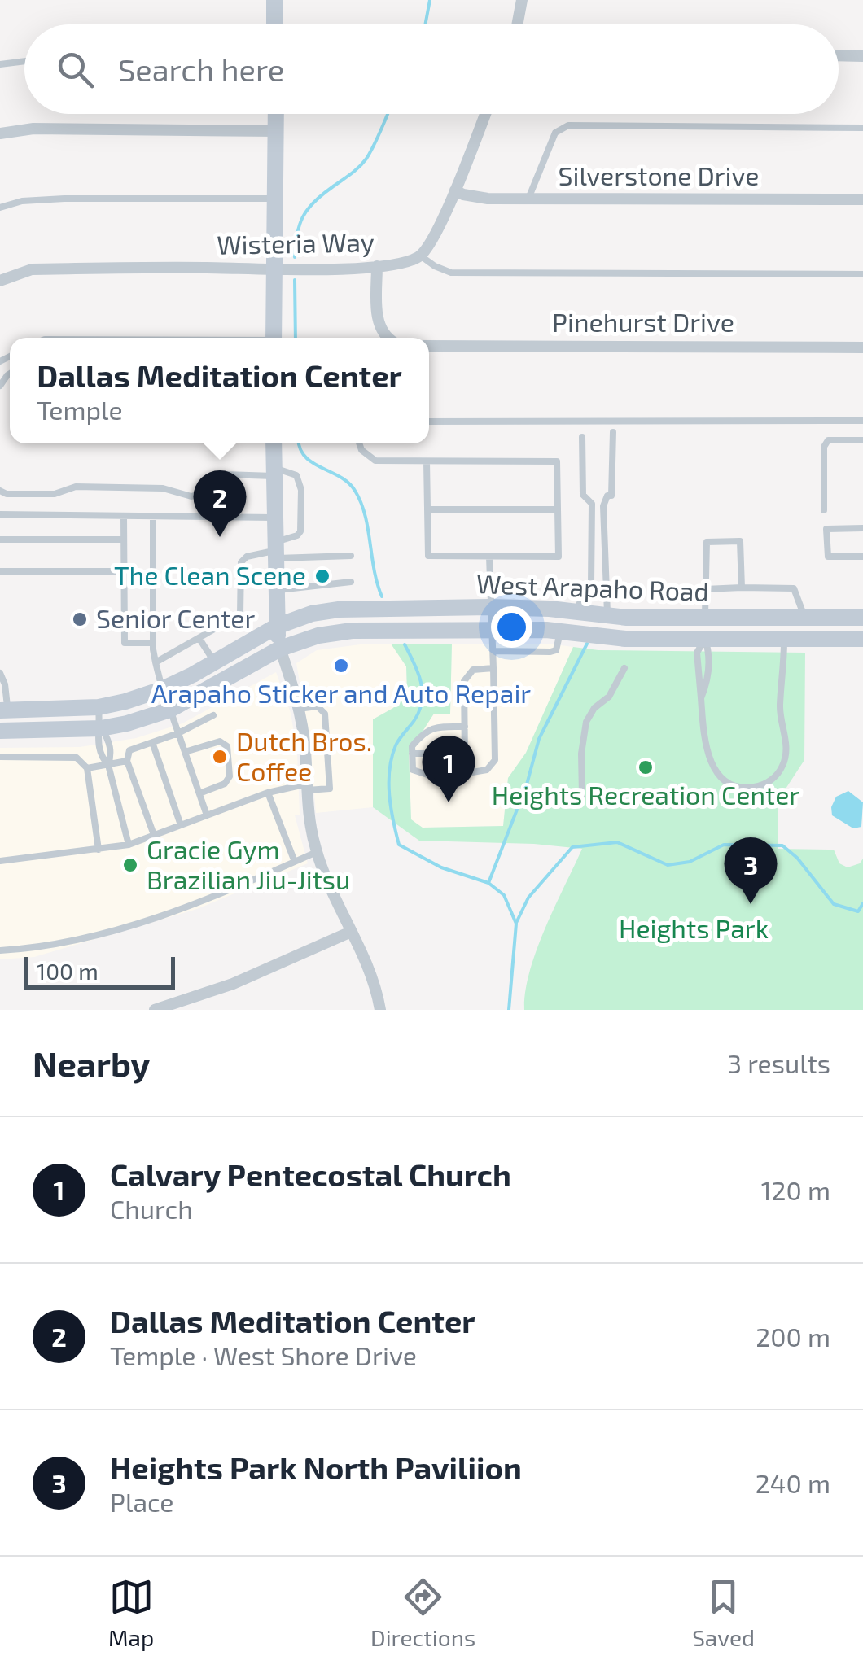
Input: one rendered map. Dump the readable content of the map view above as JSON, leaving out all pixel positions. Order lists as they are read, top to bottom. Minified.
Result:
{"streets":{"main road":["West Arapaho Road"],"street":["Silverstone Drive","Wisteria Way","Pinehurst Drive"]},"parks":["Heights Park"],"places":["The Clean Scene","Senior Center","Arapaho Sticker and Auto Repair","Dutch Bros. Coffee","Heights Recreation Center","Gracie Gym Brazilian Jiu-Jitsu"],"scale_bar":"100 m","page":{"search":"Search here","popup":["Dallas Meditation Center","Temple"],"pins":["2","1","3"],"scale":"100 m","heading":["Nearby","3 results"],"list":[{"mark":"1","name":"Calvary Pentecostal Church","note":"Church","value":"120 m"},{"mark":"2","name":"Dallas Meditation Center","note":"Temple · West Shore Drive","value":"200 m"},{"mark":"3","name":"Heights Park North Paviliion","note":"Place","value":"240 m"}],"nav":["Map","Directions","Saved"]}}
